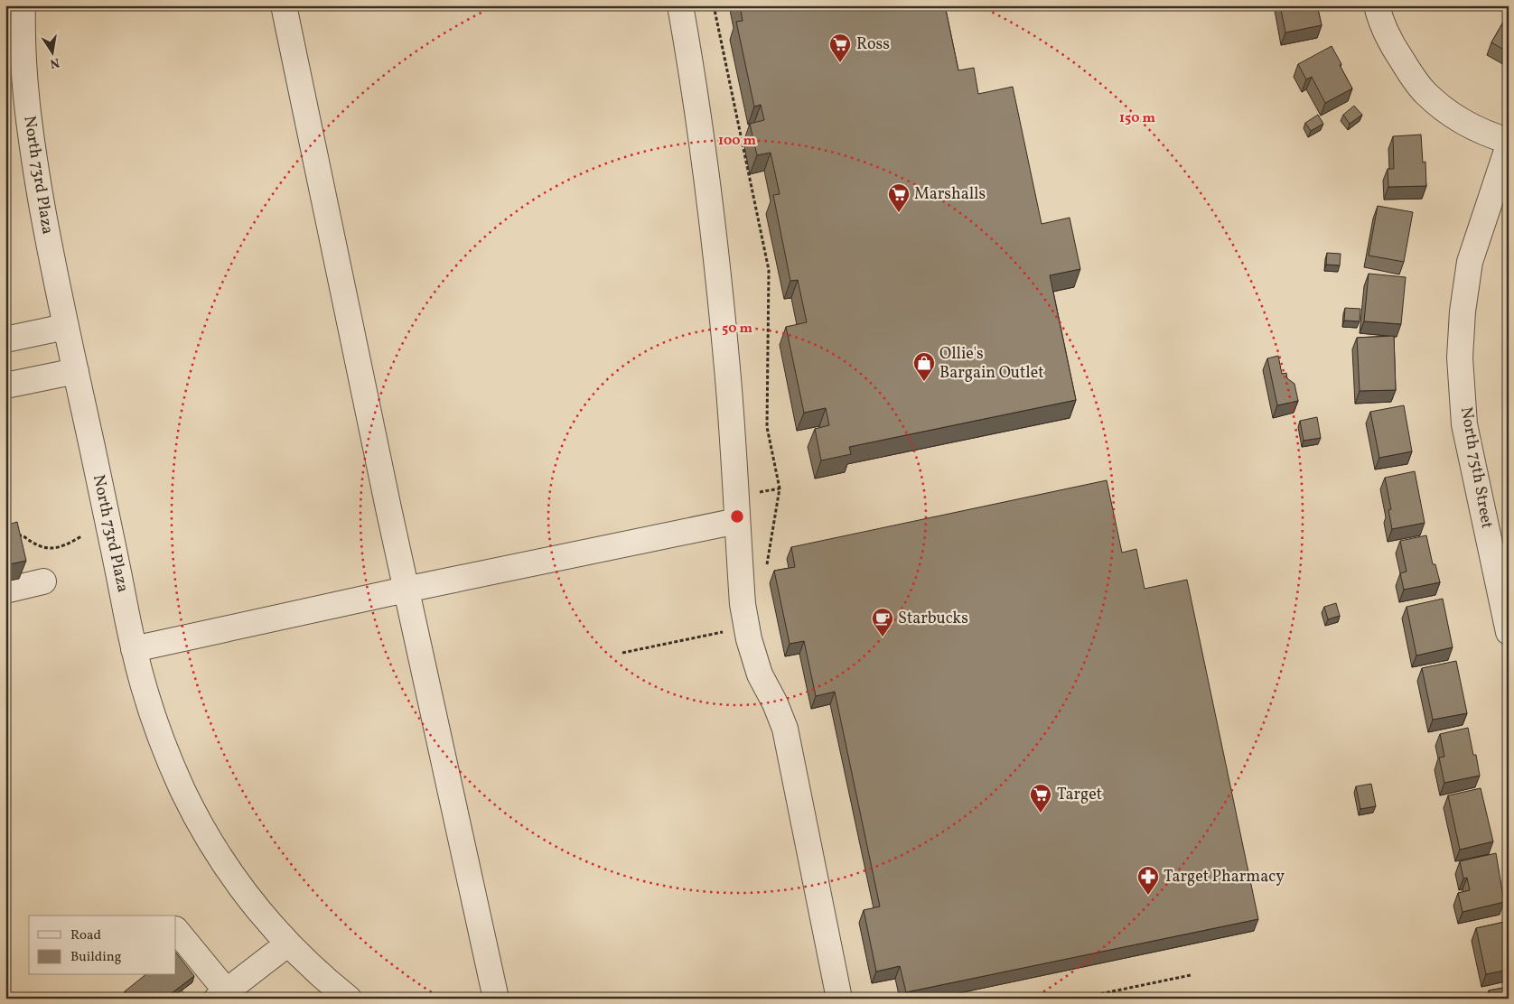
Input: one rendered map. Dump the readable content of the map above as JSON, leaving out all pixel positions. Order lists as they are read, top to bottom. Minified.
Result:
{"streets":{"street":["North 73rd Plaza","North 75th Street"]},"places":{"supermarket":["Ross","Marshalls","Target"],"shop":["Ollie's Bargain Outlet"],"cafe":["Starbucks"],"pharmacy":["Target Pharmacy"]},"legend":["Road","Building"],"north":"bottom","rings":["150 m","100 m","50 m"]}
